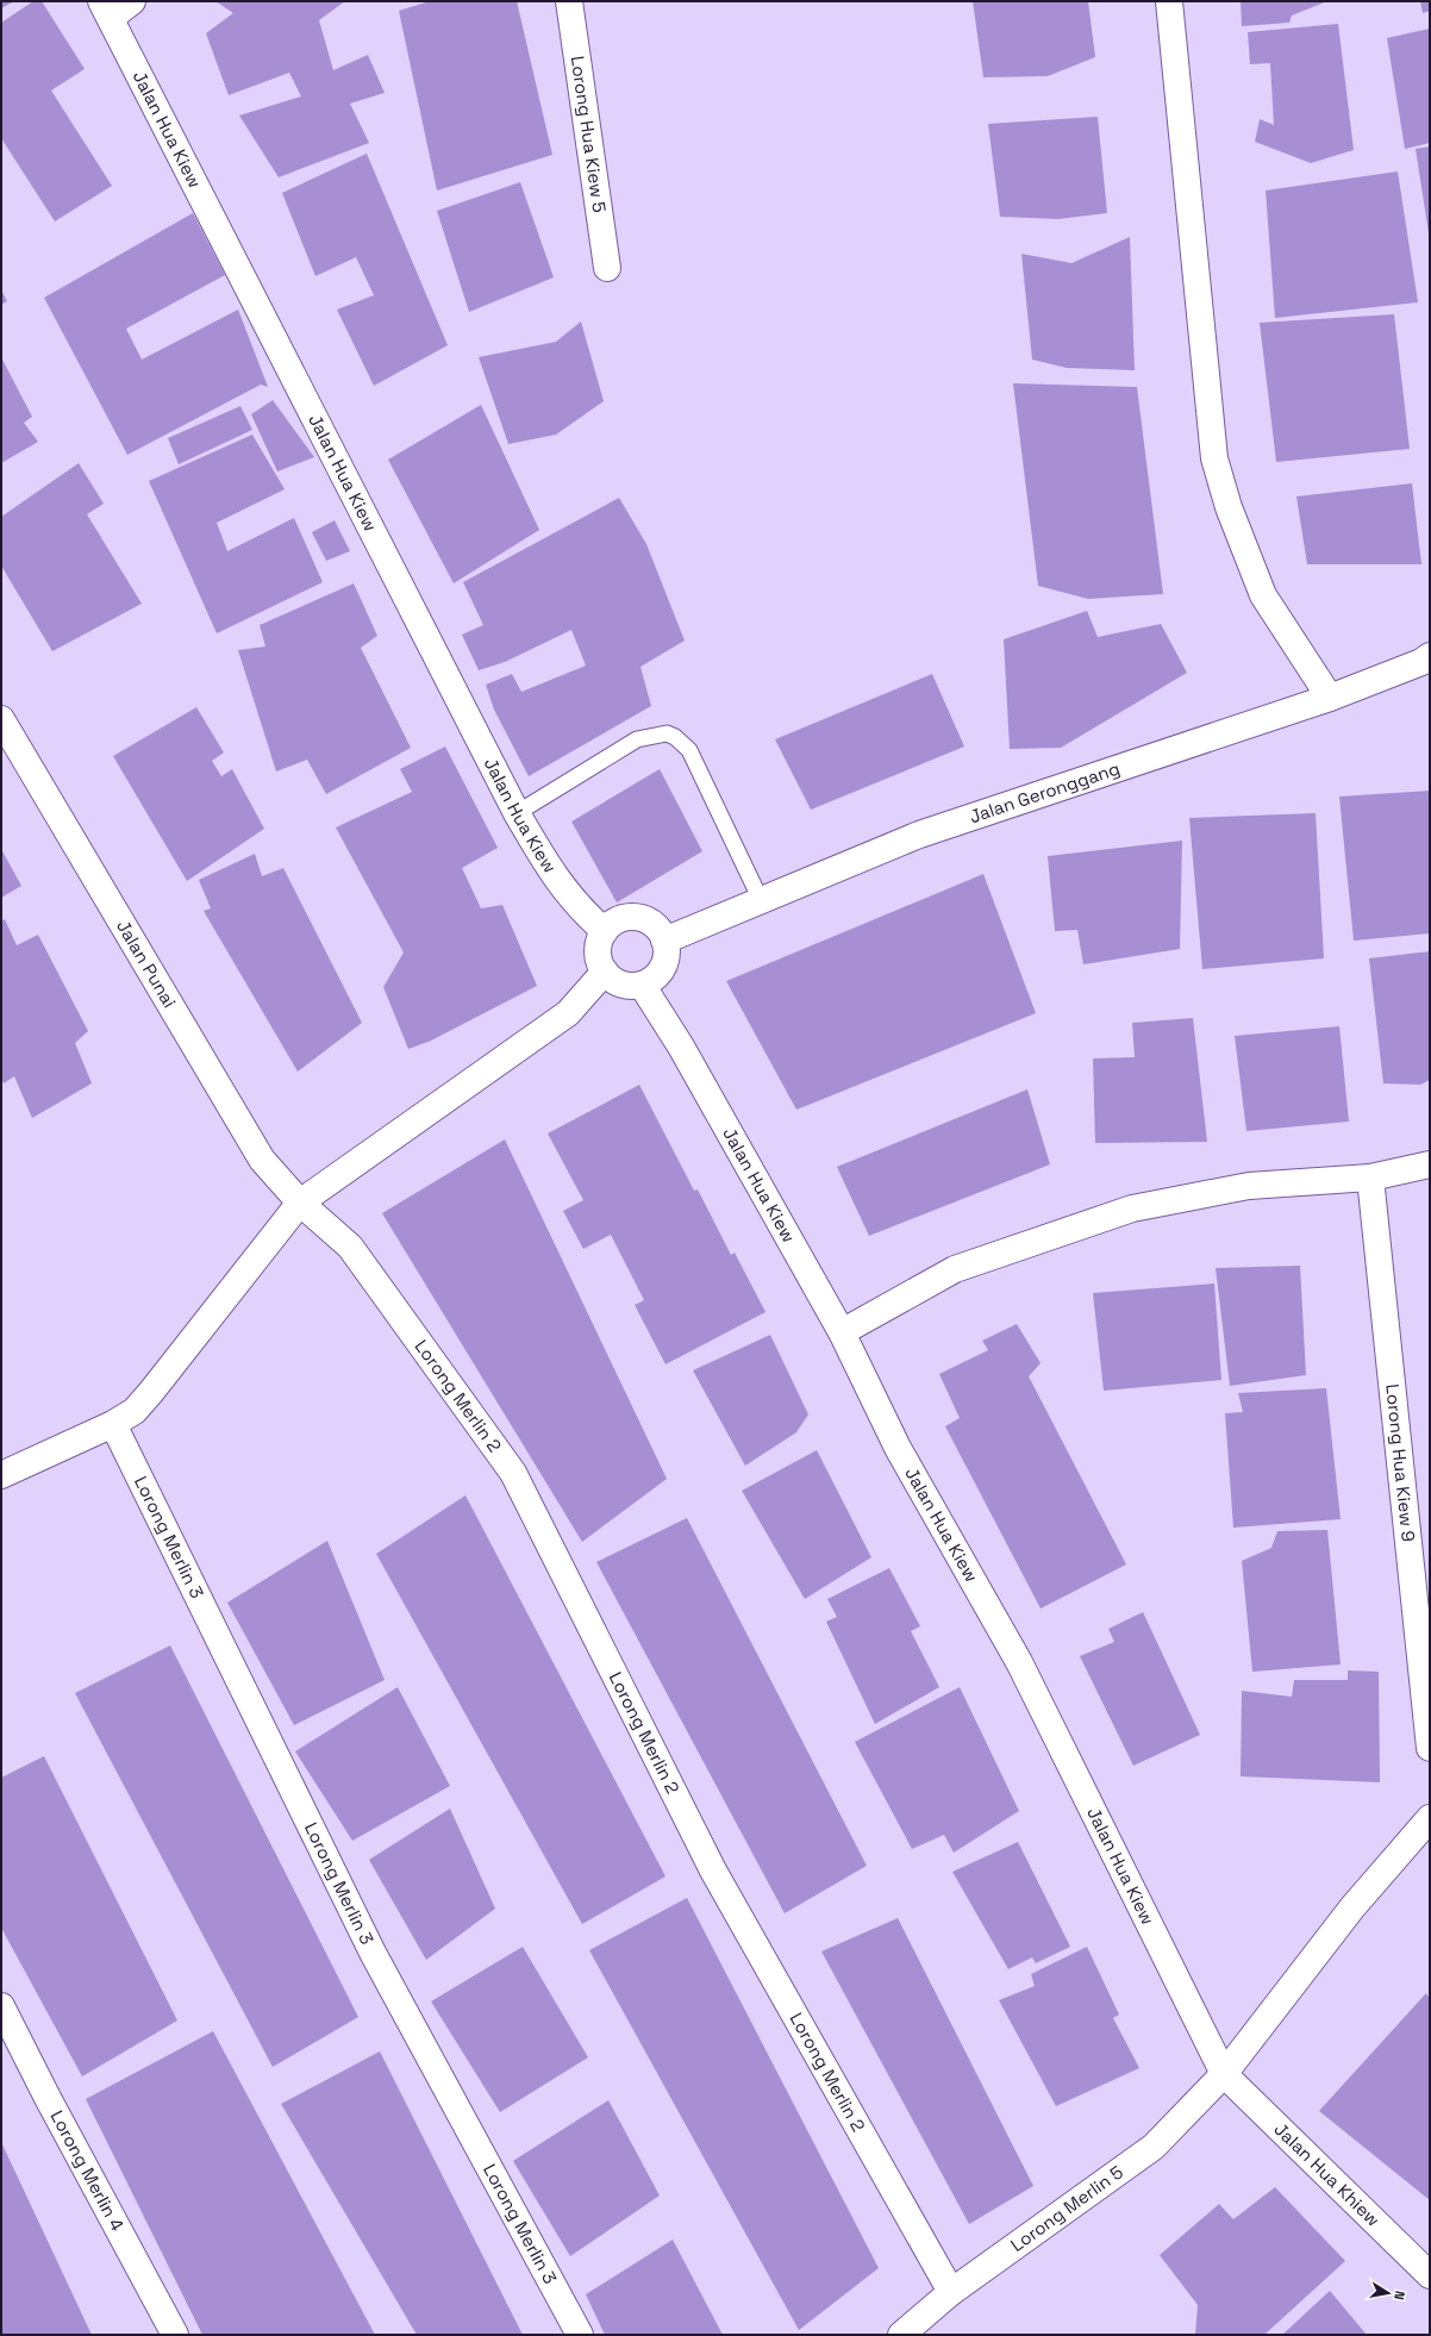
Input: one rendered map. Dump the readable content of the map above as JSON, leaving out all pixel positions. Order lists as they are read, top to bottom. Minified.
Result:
{"streets":{"street":["Jalan Hua Kiew","Lorong Hua Kiew 5","Jalan Geronggang","Jalan Punai","Lorong Merlin 2","Lorong Hua Kiew 9","Lorong Merlin 3","Lorong Merlin 4","Jalan Hua Khiew","Lorong Merlin 5"]},"crossings":[["Jalan Hua Kiew","Jalan Geronggang"],["Jalan Hua Kiew","Jalan Hua Khiew"],["Jalan Hua Kiew","Lorong Merlin 5"],["Jalan Punai","Lorong Merlin 2"],["Lorong Merlin 2","Lorong Merlin 5"],["Jalan Hua Khiew","Lorong Merlin 5"]],"north":"right"}
